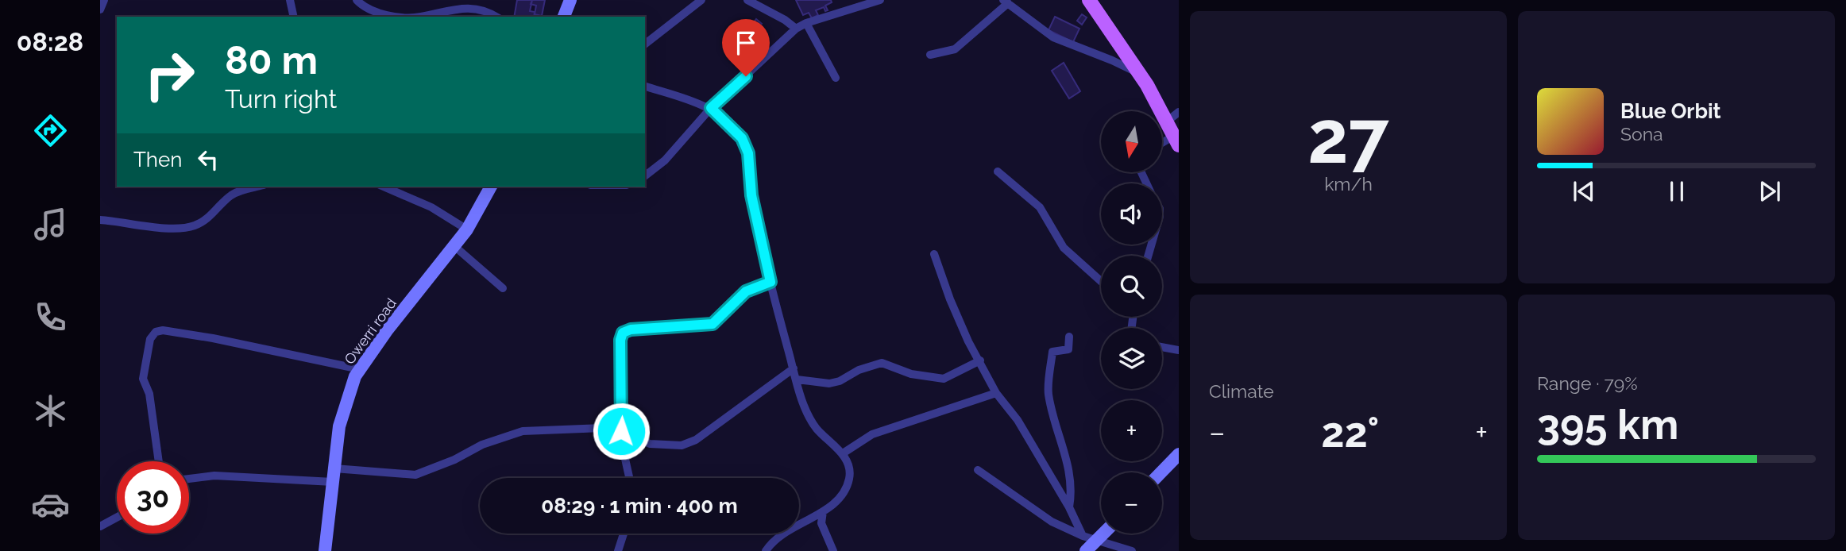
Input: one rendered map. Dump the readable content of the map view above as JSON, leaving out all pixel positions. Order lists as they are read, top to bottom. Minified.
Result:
{"streets":{"main road":["Owerri road"]},"north":"bottom","page":{"tabs":"08:28","tile":[["27","km/h"],"Climate",["Range · 79%","395 km"]],"turn":["80 m","Turn right"],"song":["Blue Orbit","Sona"],"map_buttons":["+","−"],"then":"Then","heat":["−","22°","+"],"limit":"30","trip":"08:29 · 1 min · 400 m"}}
